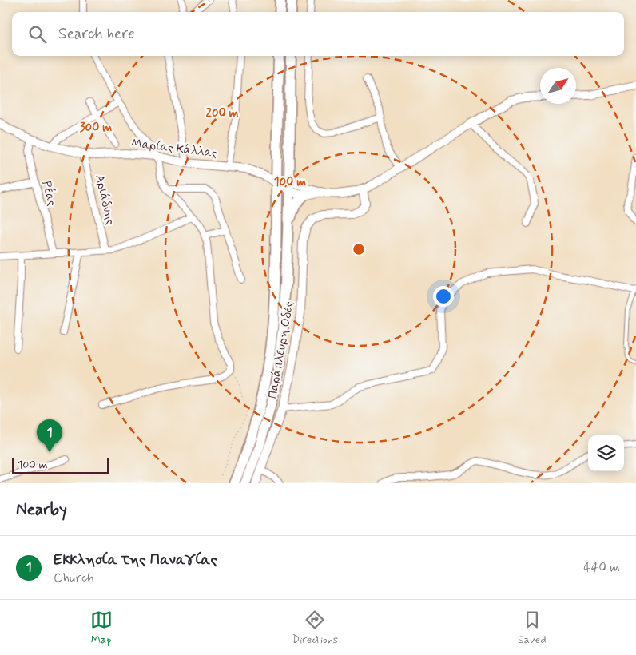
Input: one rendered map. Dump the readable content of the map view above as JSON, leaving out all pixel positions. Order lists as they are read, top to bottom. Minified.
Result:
{"streets":{"street":["Μαρίας Κάλλας","Ρέας","Αριάδνης","Παράπλευρη Οδός"]},"crossings":[["Μαρίας Κάλλας","Ρέας"],["Μαρίας Κάλλας","Αριάδνης"]],"scale_bar":"100 m","north":"top right","page":{"search":"Search here","pins":"1","scale":"100 m","heading":"Nearby","list":[{"mark":"1","name":"Εκκλησία της Παναγίας","note":"Church","value":"440 m"}],"nav":["Map","Directions","Saved"]},"rings":["200 m","300 m","100 m"]}
